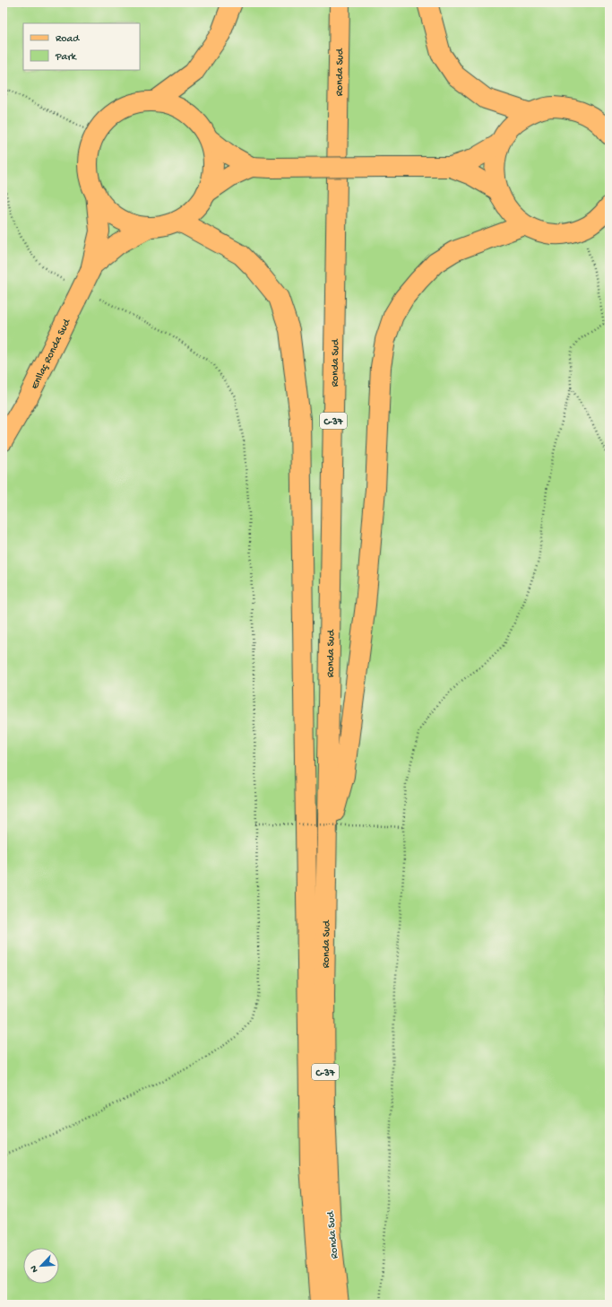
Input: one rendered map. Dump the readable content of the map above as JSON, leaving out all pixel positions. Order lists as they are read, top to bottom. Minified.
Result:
{"streets":{"main road":["Ronda Sud","Enllaç Ronda Sud","C-37"]},"legend":["Road","Park"],"north":"bottom left"}
